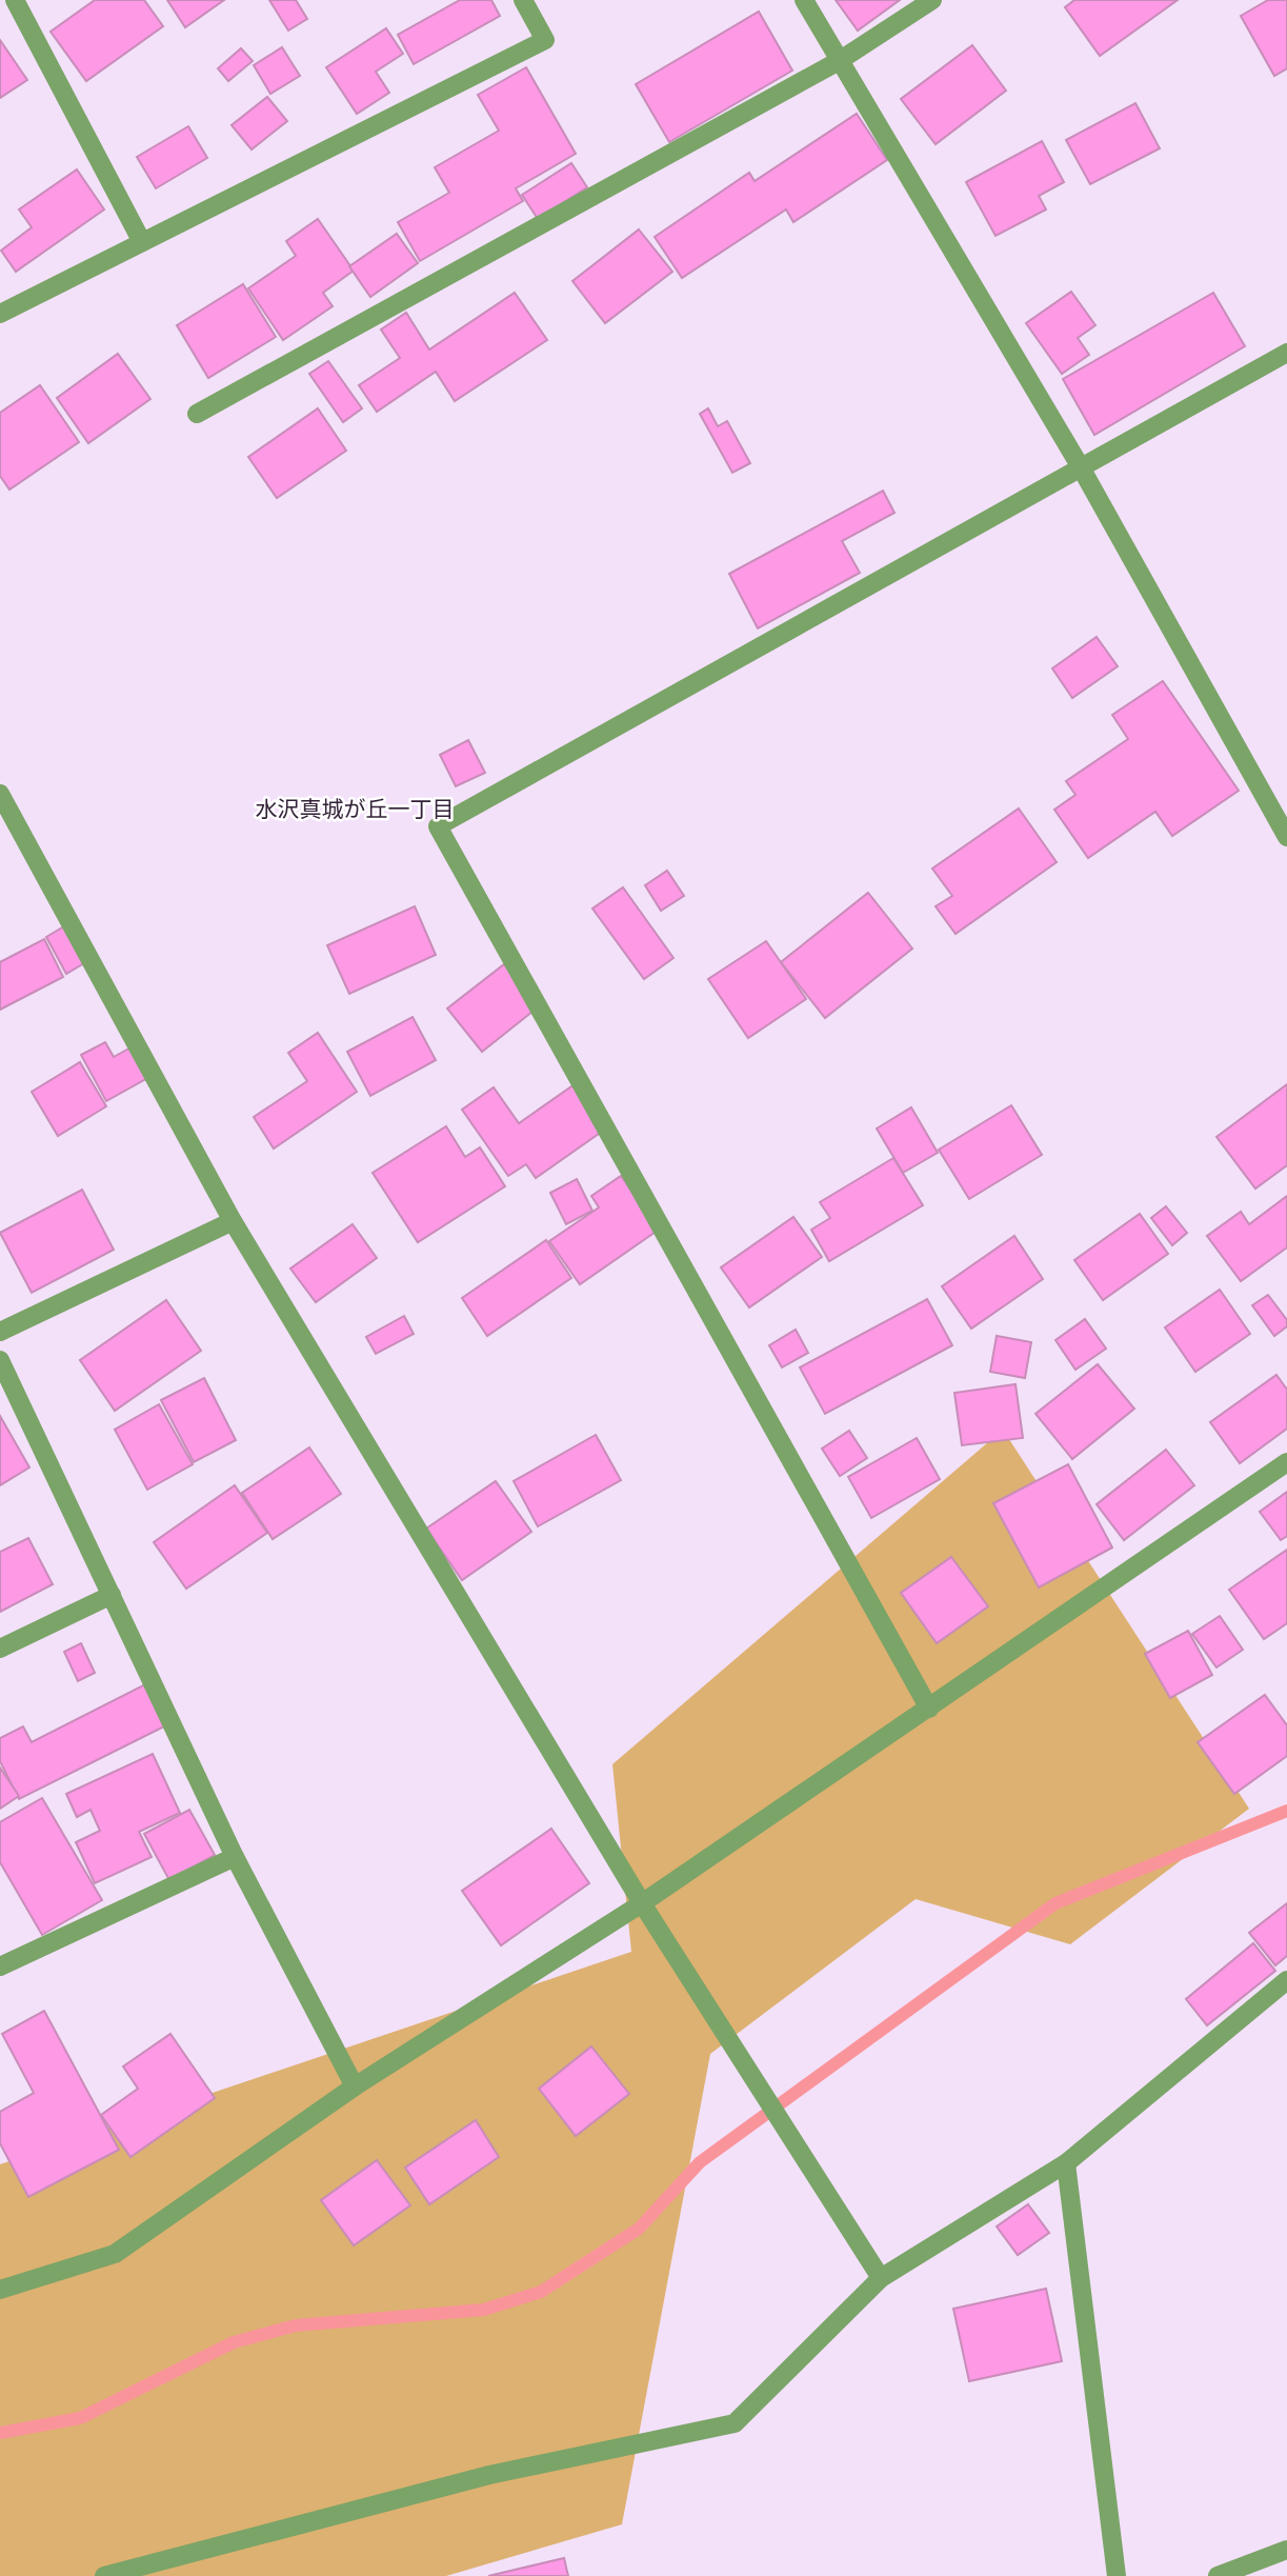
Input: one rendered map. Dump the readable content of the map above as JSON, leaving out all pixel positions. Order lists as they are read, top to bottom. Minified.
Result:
{"districts":["水沢真城が丘一丁目"]}
